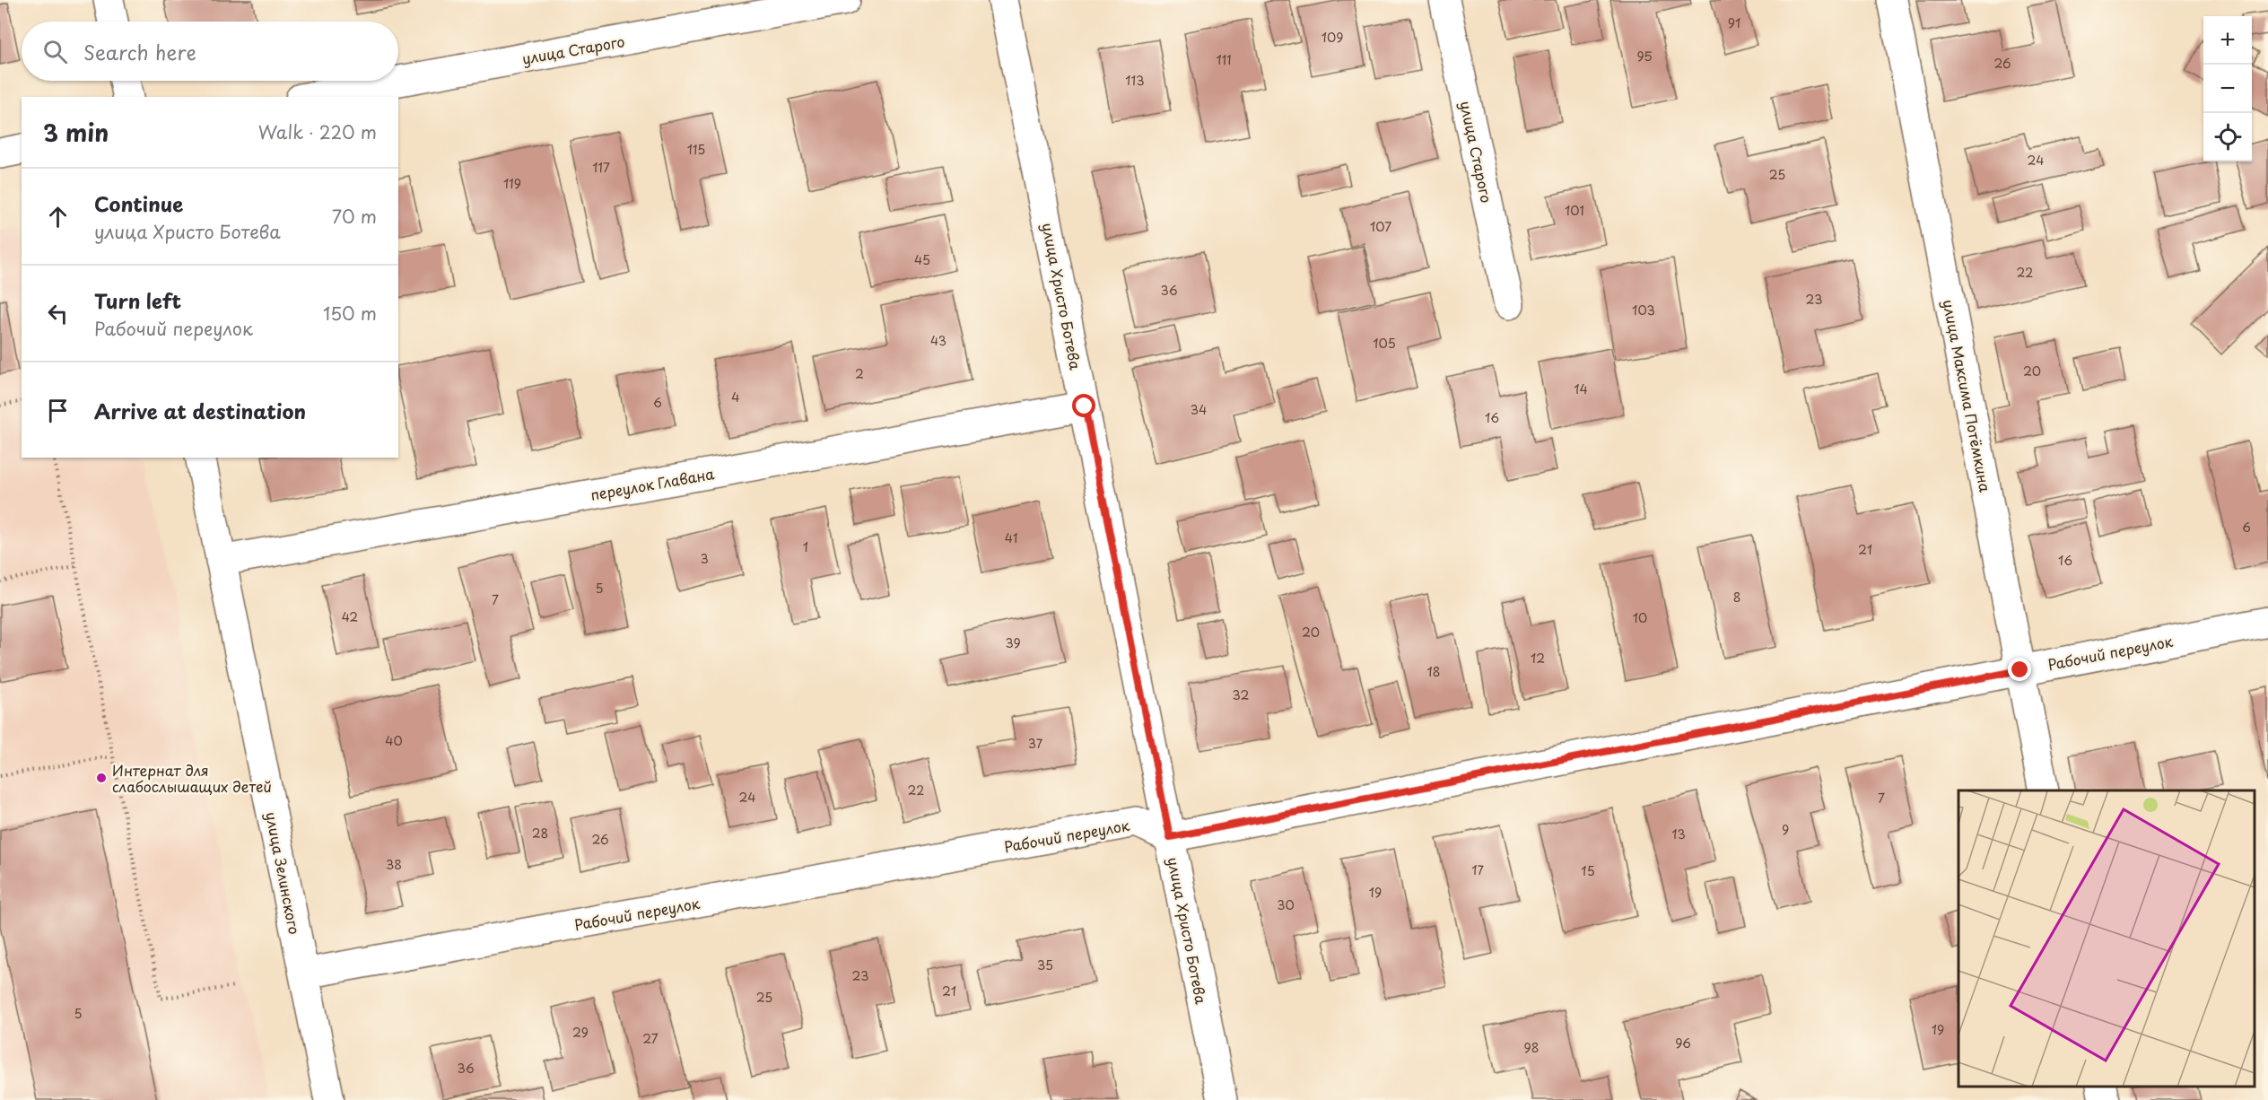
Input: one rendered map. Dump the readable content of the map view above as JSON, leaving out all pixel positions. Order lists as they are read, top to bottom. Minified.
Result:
{"streets":{"street":["улица Старого","улица Христо Ботева","улица Максима Потёмкина","переулок Главана","Рабочий переулок","улица Зелинского"]},"crossings":[["улица Христо Ботева","переулок Главана"],["улица Христо Ботева","Рабочий переулок"],["улица Максима Потёмкина","Рабочий переулок"],["переулок Главана","улица Зелинского"],["Рабочий переулок","улица Зелинского"]],"places":["Интернат для слабослышащих детей"],"house_numbers":["91","109","95","111","26","113","115","24","117","25","119","101","107","45","22","36","23","103","43","105","20","2","14","4","6","34","16","6","41","1","21","3","16","5","8","7","42","10","20","39","12","18","32","40","37","22","24","7","9","28","13","26","38","17","15","19","30","35","23","21","25","5","19","29","27","96","98","36"],"page":{"map_buttons":["+","−"],"search":"Search here","heading":["3 min","Walk · 220 m"],"list":[["Continue","улица Христо Ботева","70 m"],["Turn left","Рабочий переулок","150 m"],"Arrive at destination"]}}
